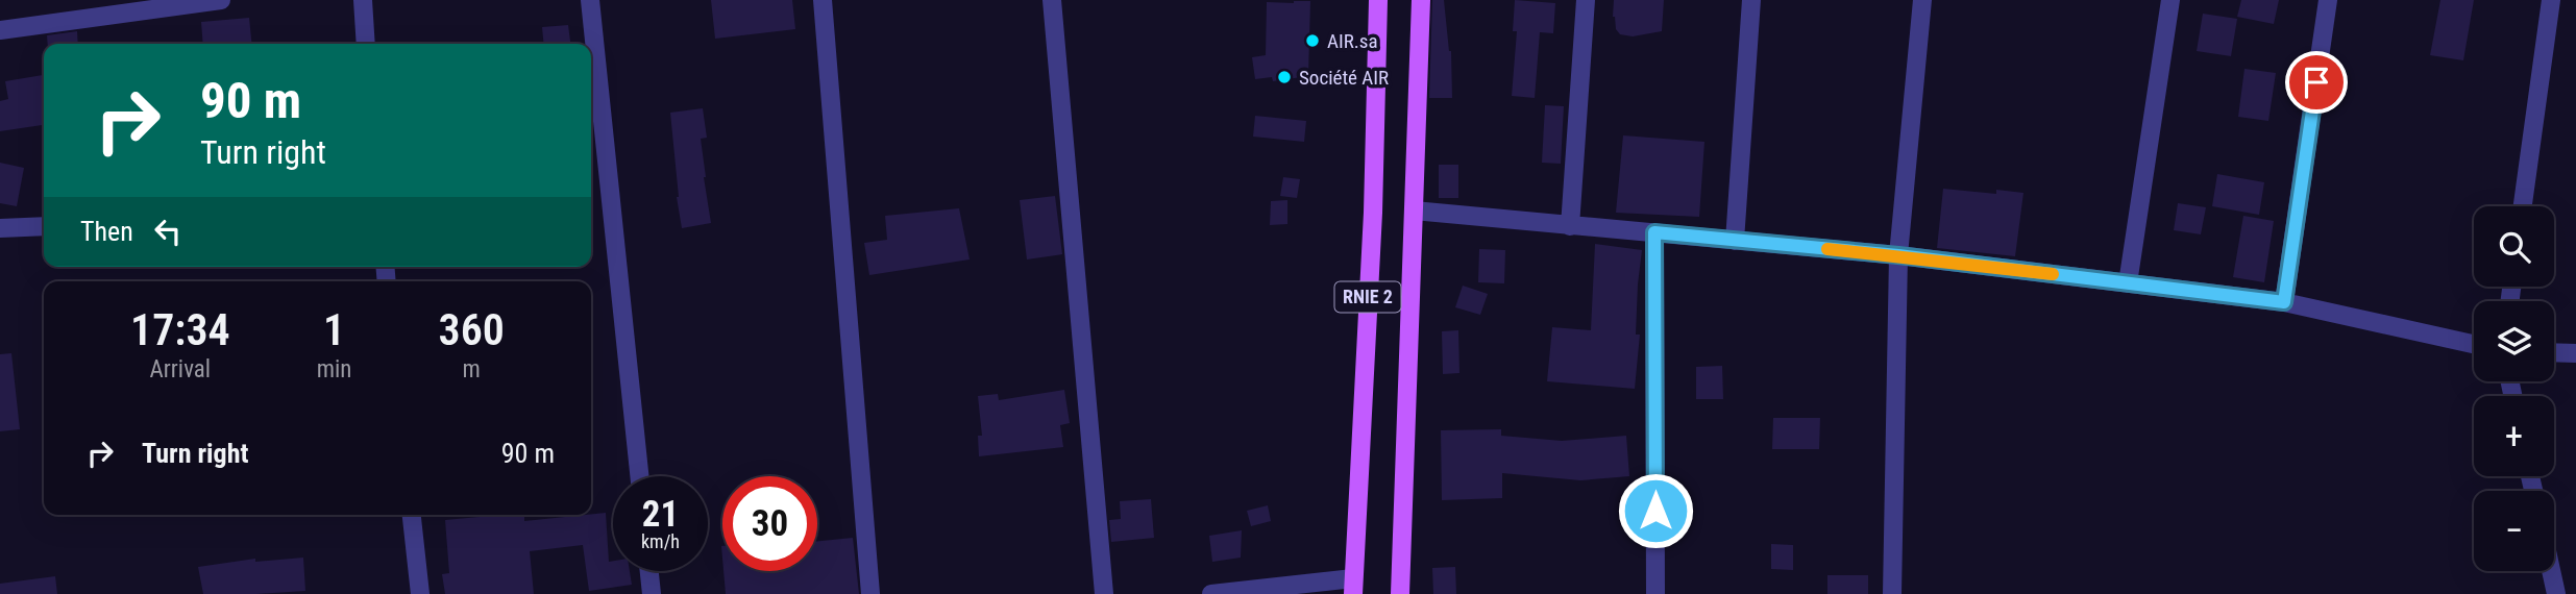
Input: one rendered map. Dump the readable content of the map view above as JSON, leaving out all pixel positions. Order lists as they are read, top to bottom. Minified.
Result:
{"streets":{"main road":["RNIE 2"]},"places":["AIR.sa","Société AIR"],"page":{"turn":["90 m","Turn right"],"then":"Then","map_buttons":["+","−"],"eta":["17:34","Arrival","1","min","360","m"],"list":[{"name":"Turn right","value":"90 m"}],"speed":"21 km/h","limit":"30"}}
